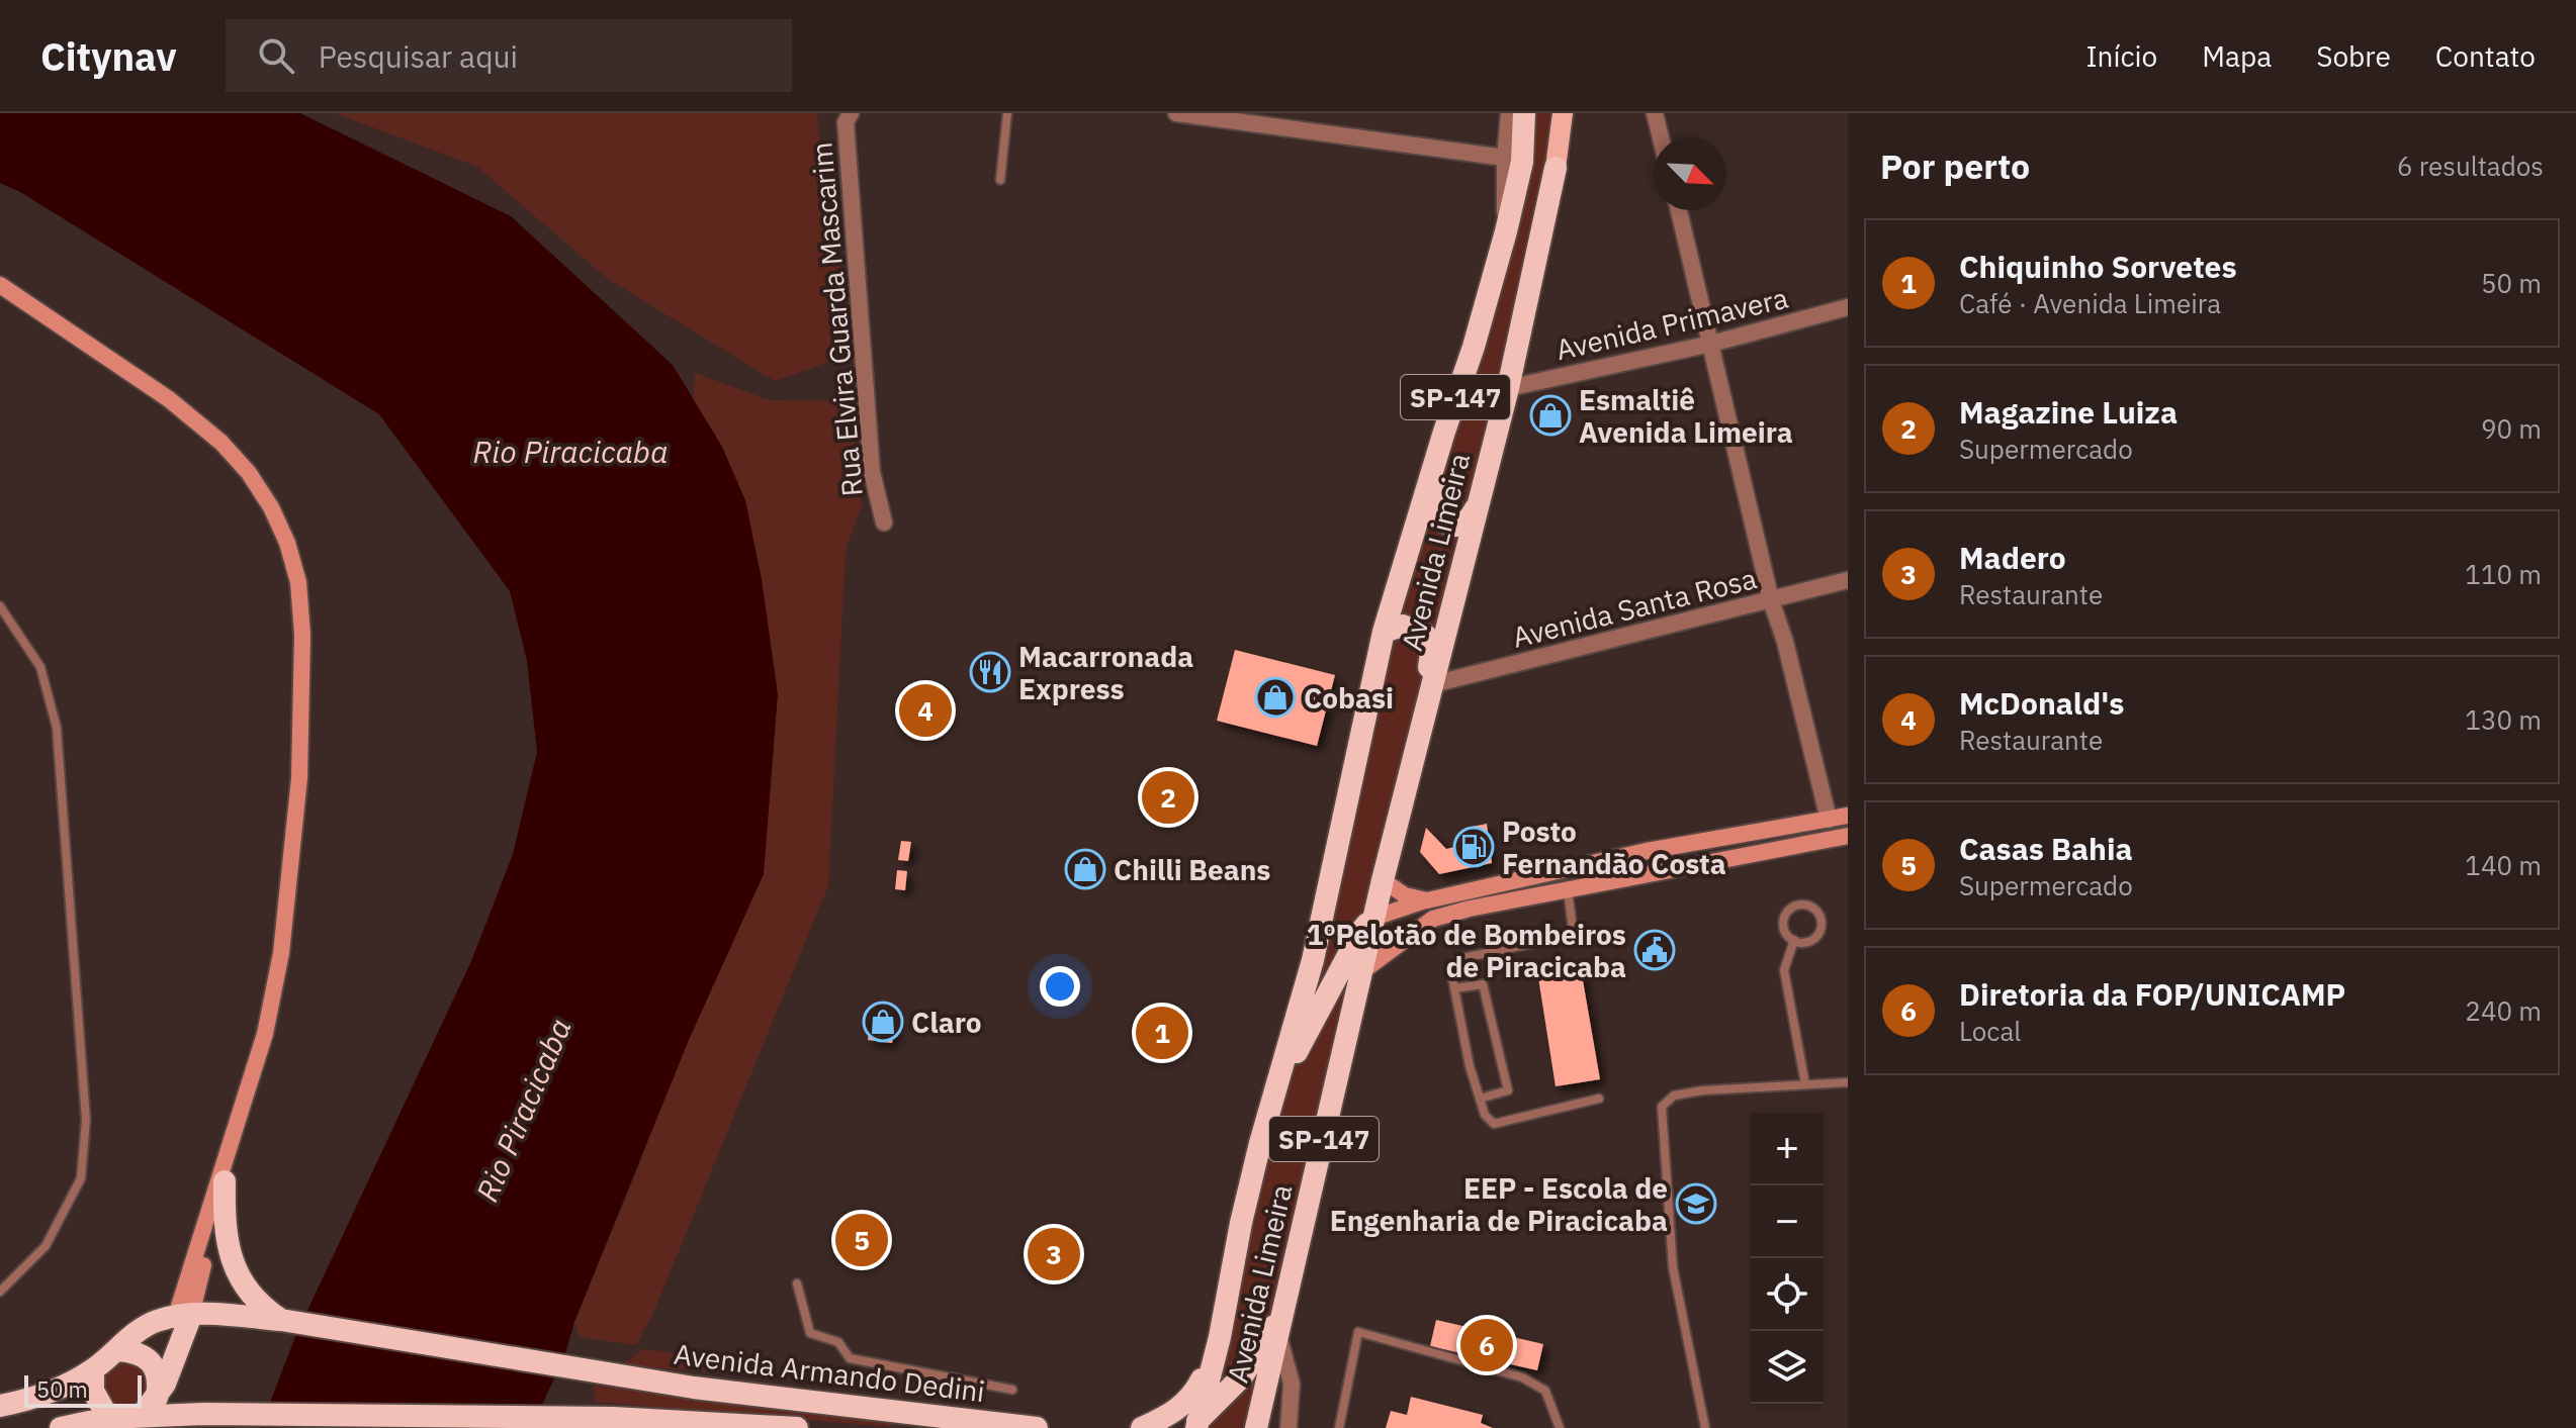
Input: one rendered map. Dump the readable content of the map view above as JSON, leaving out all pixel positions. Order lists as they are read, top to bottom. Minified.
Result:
{"streets":{"highway":["SP-147","Avenida Limeira","Avenida Armando Dedini"],"street":["Rua Elvira Guarda Mascarim","Avenida Primavera","Avenida Santa Rosa"]},"crossings":[["Avenida Primavera","Avenida Limeira"],["Avenida Limeira","Avenida Santa Rosa"]],"water":["Rio Piracicaba"],"places":{"shop":["Esmaltiê Avenida Limeira","Cobasi","Chilli Beans","Claro"],"restaurant":["Macarronada Express"],"fuel station":["Posto Fernandão Costa"],"public building":["1ºPelotão de Bombeiros de Piracicaba"],"school or university":["EEP - Escola de Engenharia de Piracicaba"]},"scale_bar":"50 m","north":"bottom right","page":{"header":"Citynav","search":"Pesquisar aqui","nav":["Início","Mapa","Sobre","Contato"],"heading":["Por perto","6 resultados"],"list":[{"mark":"1","name":"Chiquinho Sorvetes","note":"Café · Avenida Limeira","value":"50 m"},{"mark":"2","name":"Magazine Luiza","note":"Supermercado","value":"90 m"},{"mark":"3","name":"Madero","note":"Restaurante","value":"110 m"},{"mark":"4","name":"McDonald's","note":"Restaurante","value":"130 m"},{"mark":"5","name":"Casas Bahia","note":"Supermercado","value":"140 m"},{"mark":"6","name":"Diretoria da FOP/UNICAMP","note":"Local","value":"240 m"}],"pins":["4","2","1","5","3","6"],"map_buttons":["+","−"],"scale":"50 m"}}
